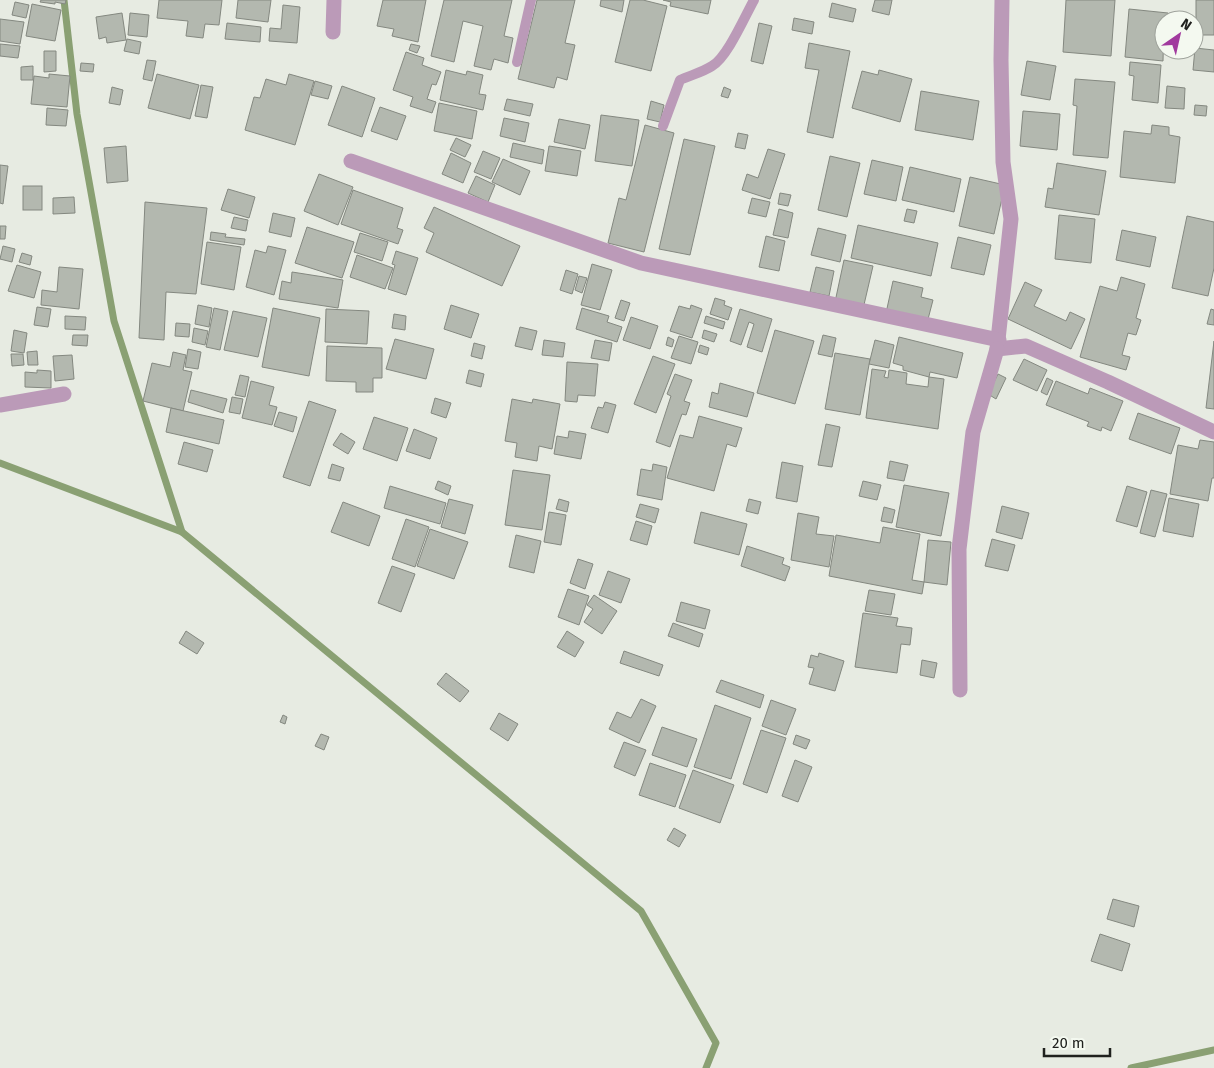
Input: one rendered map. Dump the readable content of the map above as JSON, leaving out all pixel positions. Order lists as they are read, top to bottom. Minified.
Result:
{"scale_bar":"20 m","north":"top right"}
